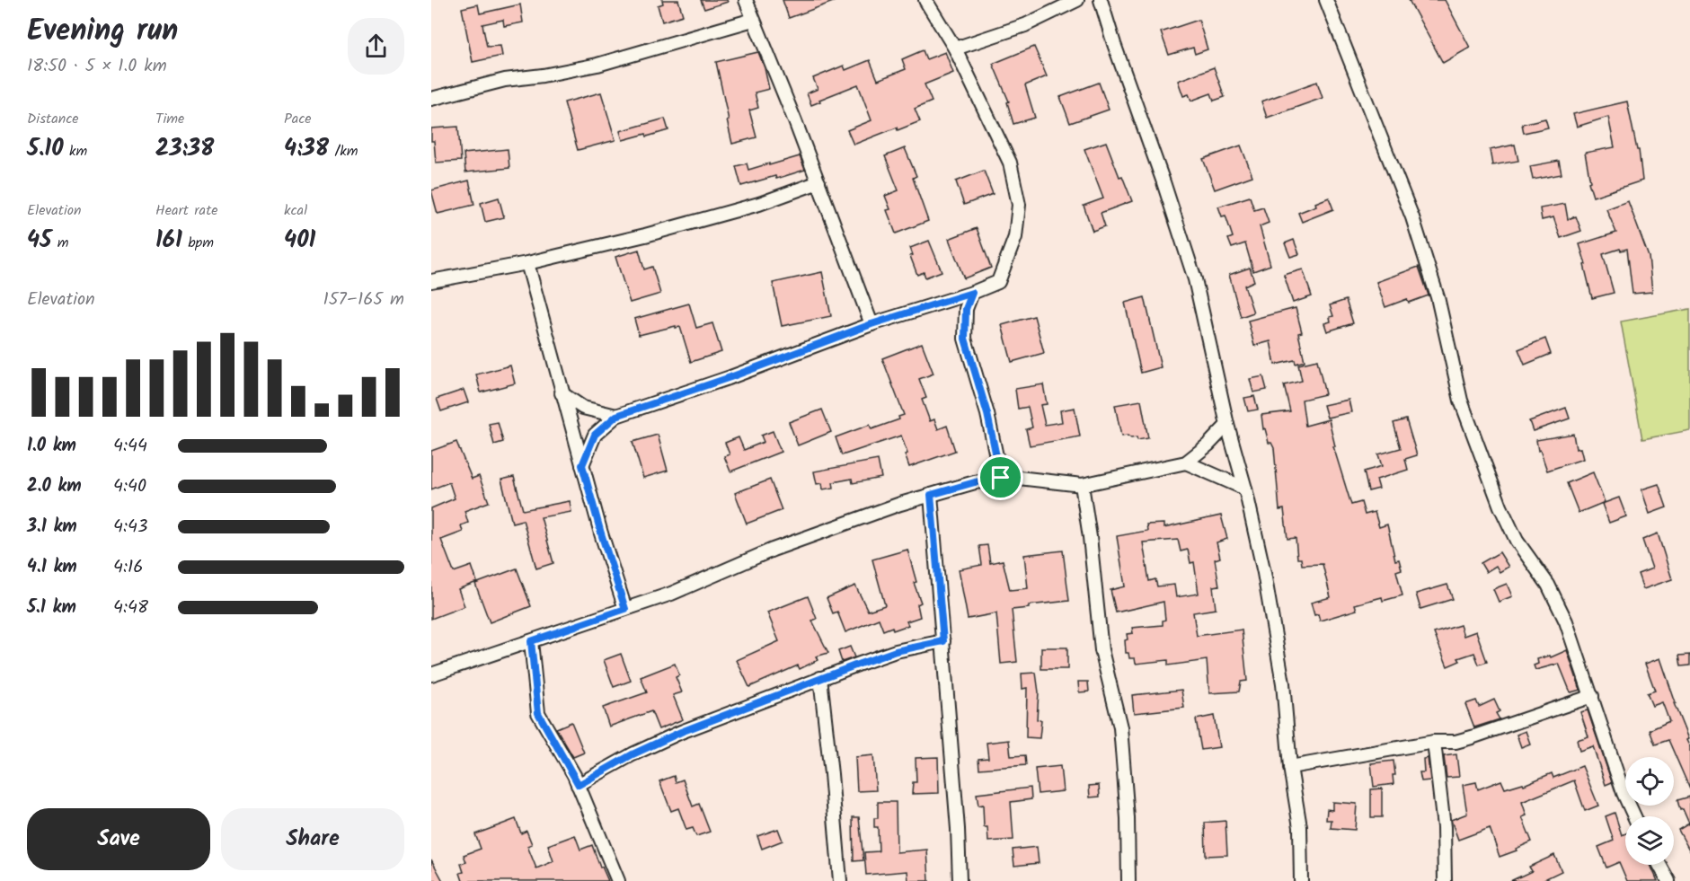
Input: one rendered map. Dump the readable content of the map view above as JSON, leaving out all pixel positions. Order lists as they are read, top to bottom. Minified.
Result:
{"page":{"heading":["Evening run","18:50 · 5 × 1.0 km"],"stats":[["Distance","5.10 km"],["Time","23:38"],["Pace","4:38 /km"],["Elevation","45 m"],["Heart rate","161 bpm"],["kcal","401"]],"chart":["Elevation","157–165 m"],"list":[{"name":"1.0 km","note":"4:44"},{"name":"2.0 km","note":"4:40"},{"name":"3.1 km","note":"4:43"},{"name":"4.1 km","note":"4:16"},{"name":"5.1 km","note":"4:48"}],"buttons":["Save","Share"]}}
